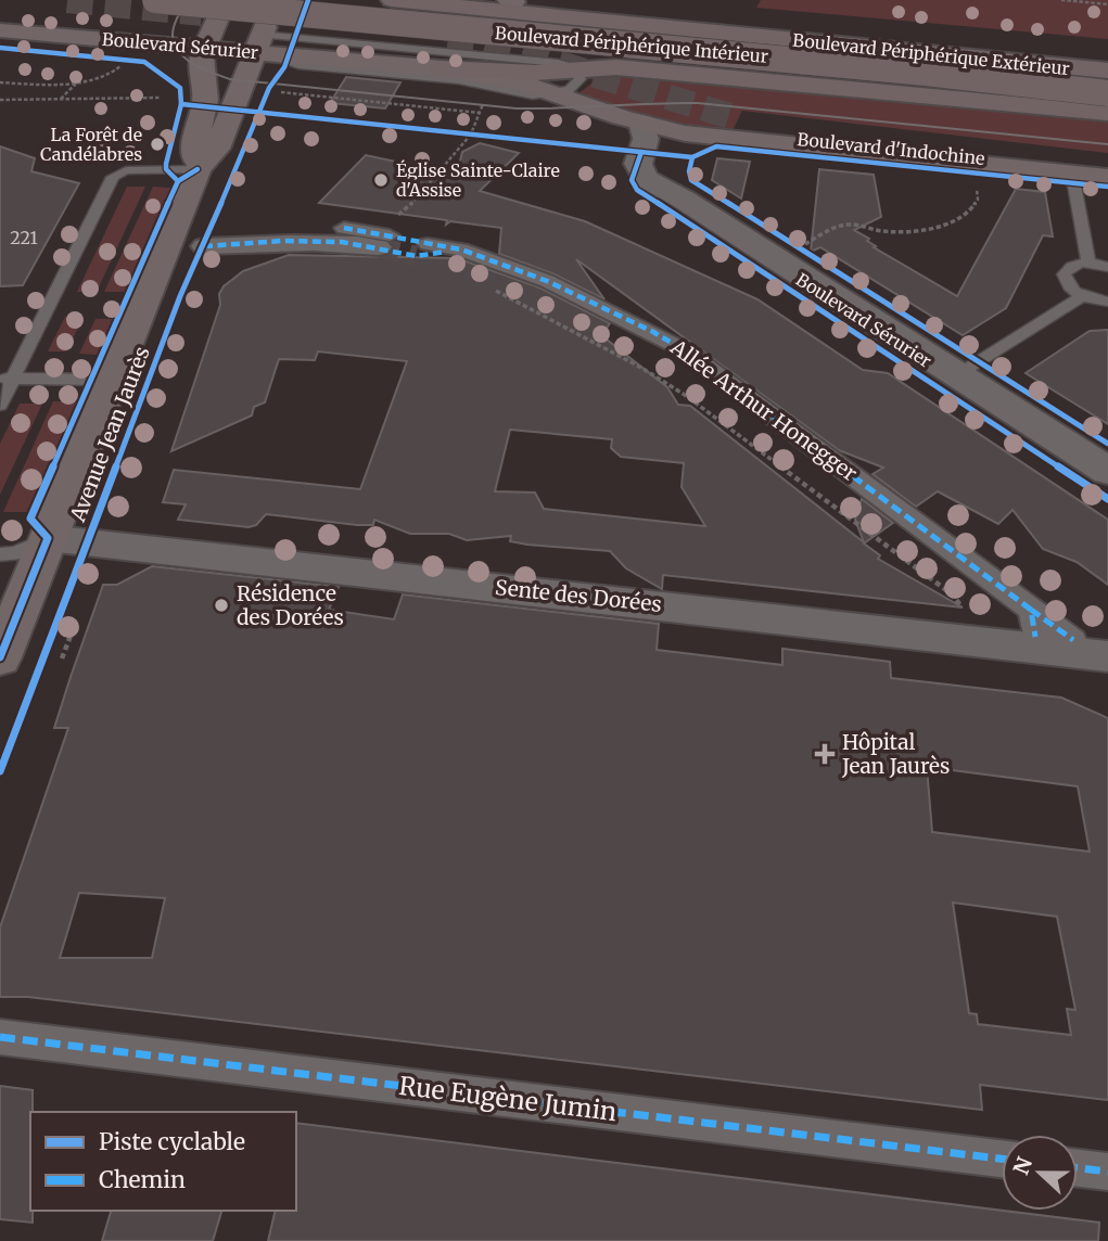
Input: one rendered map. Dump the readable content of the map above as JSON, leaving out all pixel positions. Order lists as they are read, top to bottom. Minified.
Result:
{"streets":{"highway":["Boulevard Périphérique Intérieur","Boulevard Périphérique Extérieur"],"main road":["Boulevard Sérurier","Boulevard d'Indochine","Avenue Jean Jaurès"],"street":["Allée Arthur Honegger","Sente des Dorées","Rue Eugène Jumin"]},"crossings":[["Boulevard Sérurier","Boulevard d'Indochine"],["Boulevard Sérurier","Avenue Jean Jaurès"],["Allée Arthur Honegger","Sente des Dorées"],["Avenue Jean Jaurès","Sente des Dorées"]],"places":{"other":["La Forêt de Candélabres","Église Sainte-Claire d'Assise","Résidence des Dorées"],"health":["Hôpital Jean Jaurès"]},"house_numbers":["221"],"legend":["Piste cyclable","Chemin"],"north":"left"}
